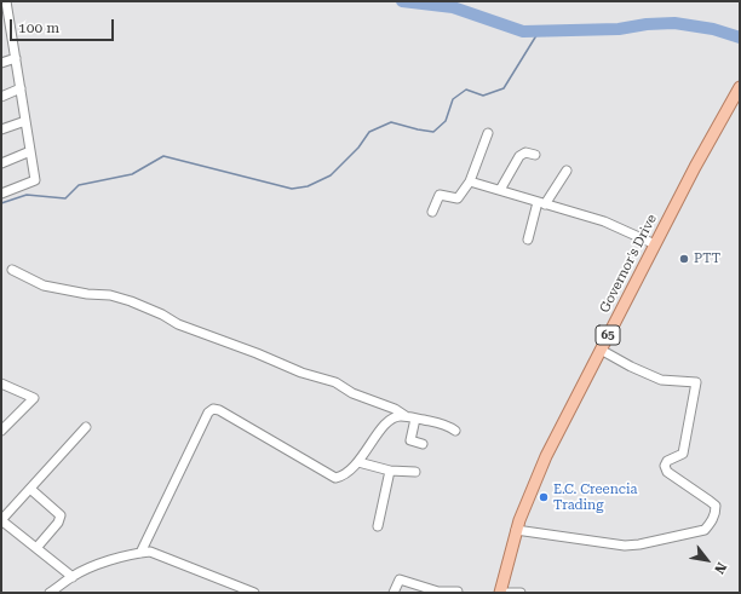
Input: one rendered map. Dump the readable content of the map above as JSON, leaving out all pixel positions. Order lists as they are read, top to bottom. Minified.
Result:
{"streets":{"main road":["Governor's Drive","65"]},"places":["PTT","E.C. Creencia Trading"],"scale_bar":"100 m","north":"bottom right"}
